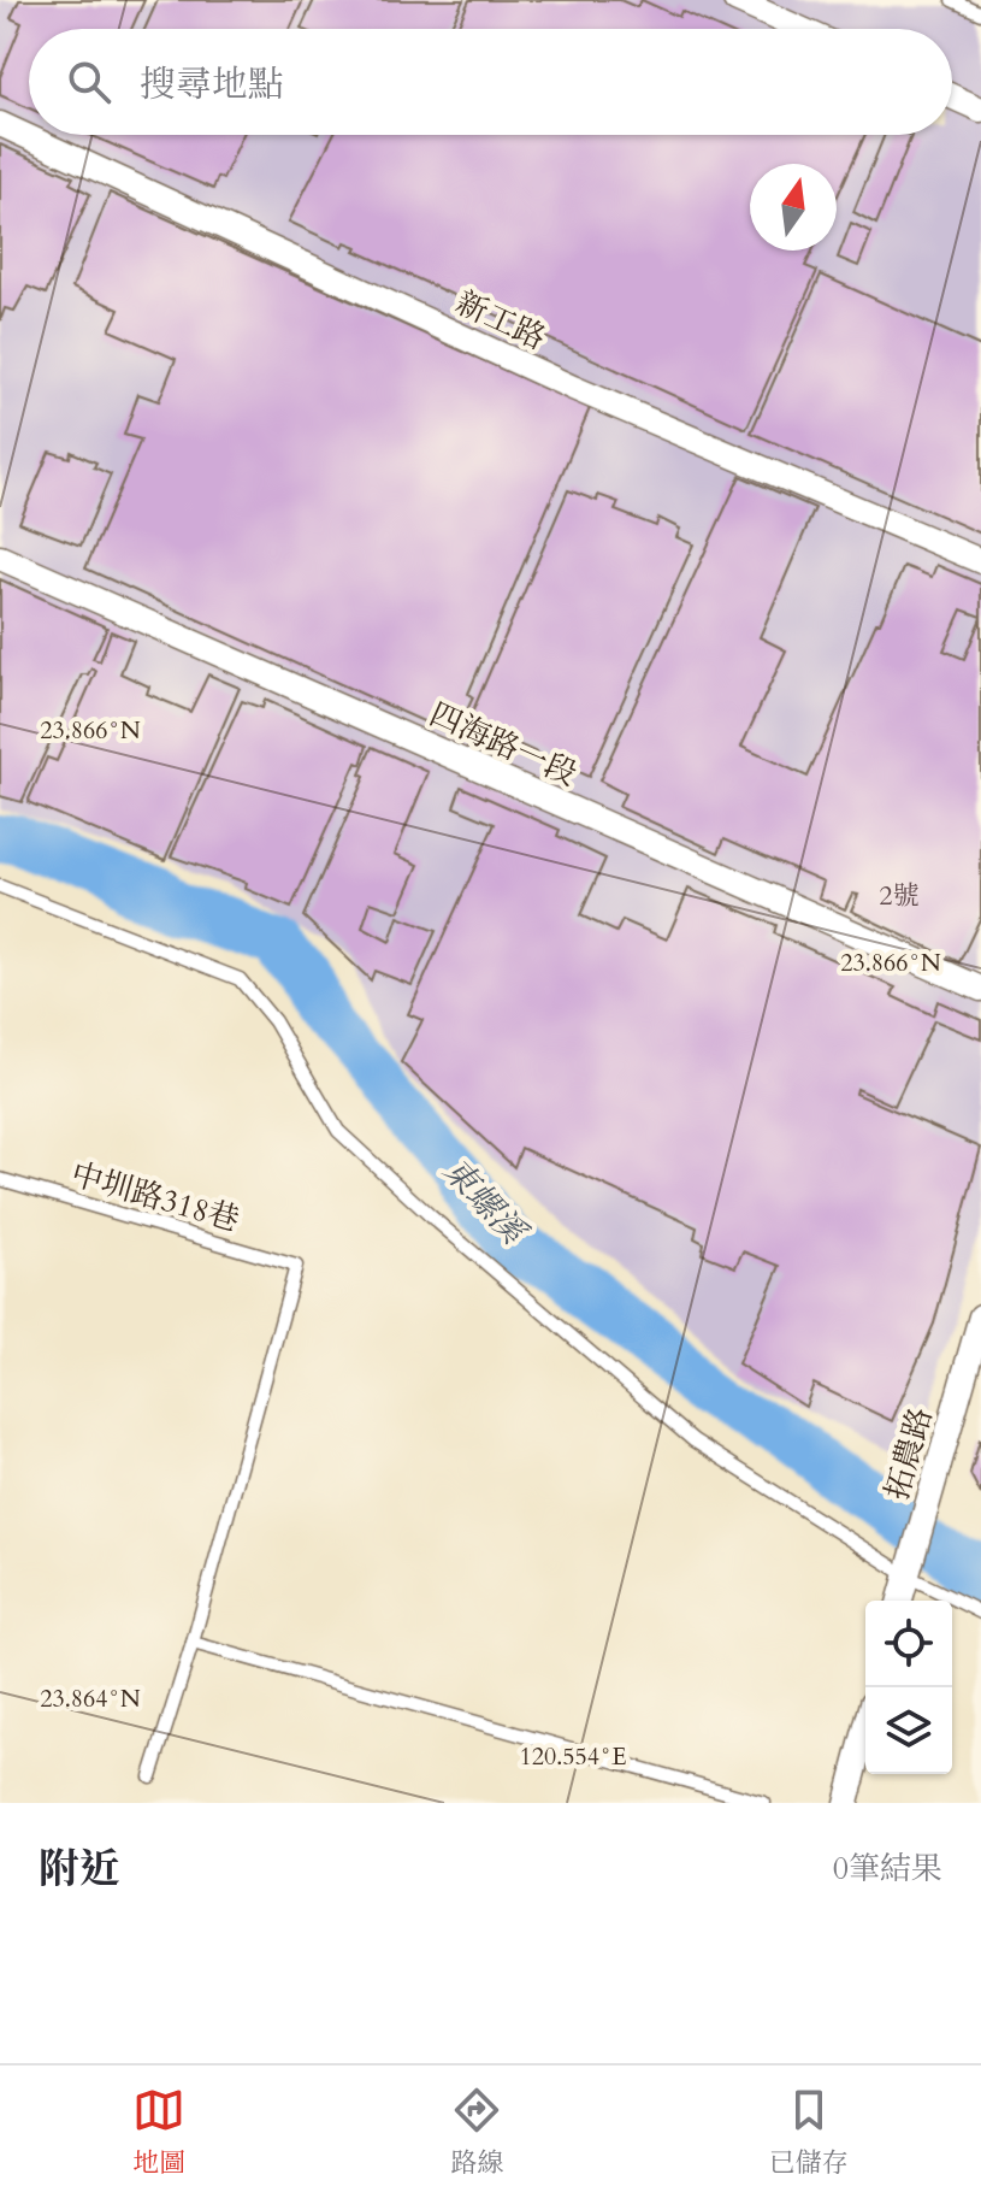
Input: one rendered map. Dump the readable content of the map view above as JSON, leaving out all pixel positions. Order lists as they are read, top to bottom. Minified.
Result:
{"streets":{"street":["新工路","四海路一段","拓農路"],"lane":["中圳路318巷"]},"water":["東螺溪"],"house_numbers":["2號"],"north":"top","page":{"search":"搜尋地點","heading":["附近","0筆結果"],"nav":["地圖","路線","已儲存"]},"coordinates":["23.866°N","23.864°N","120.554°E"]}
